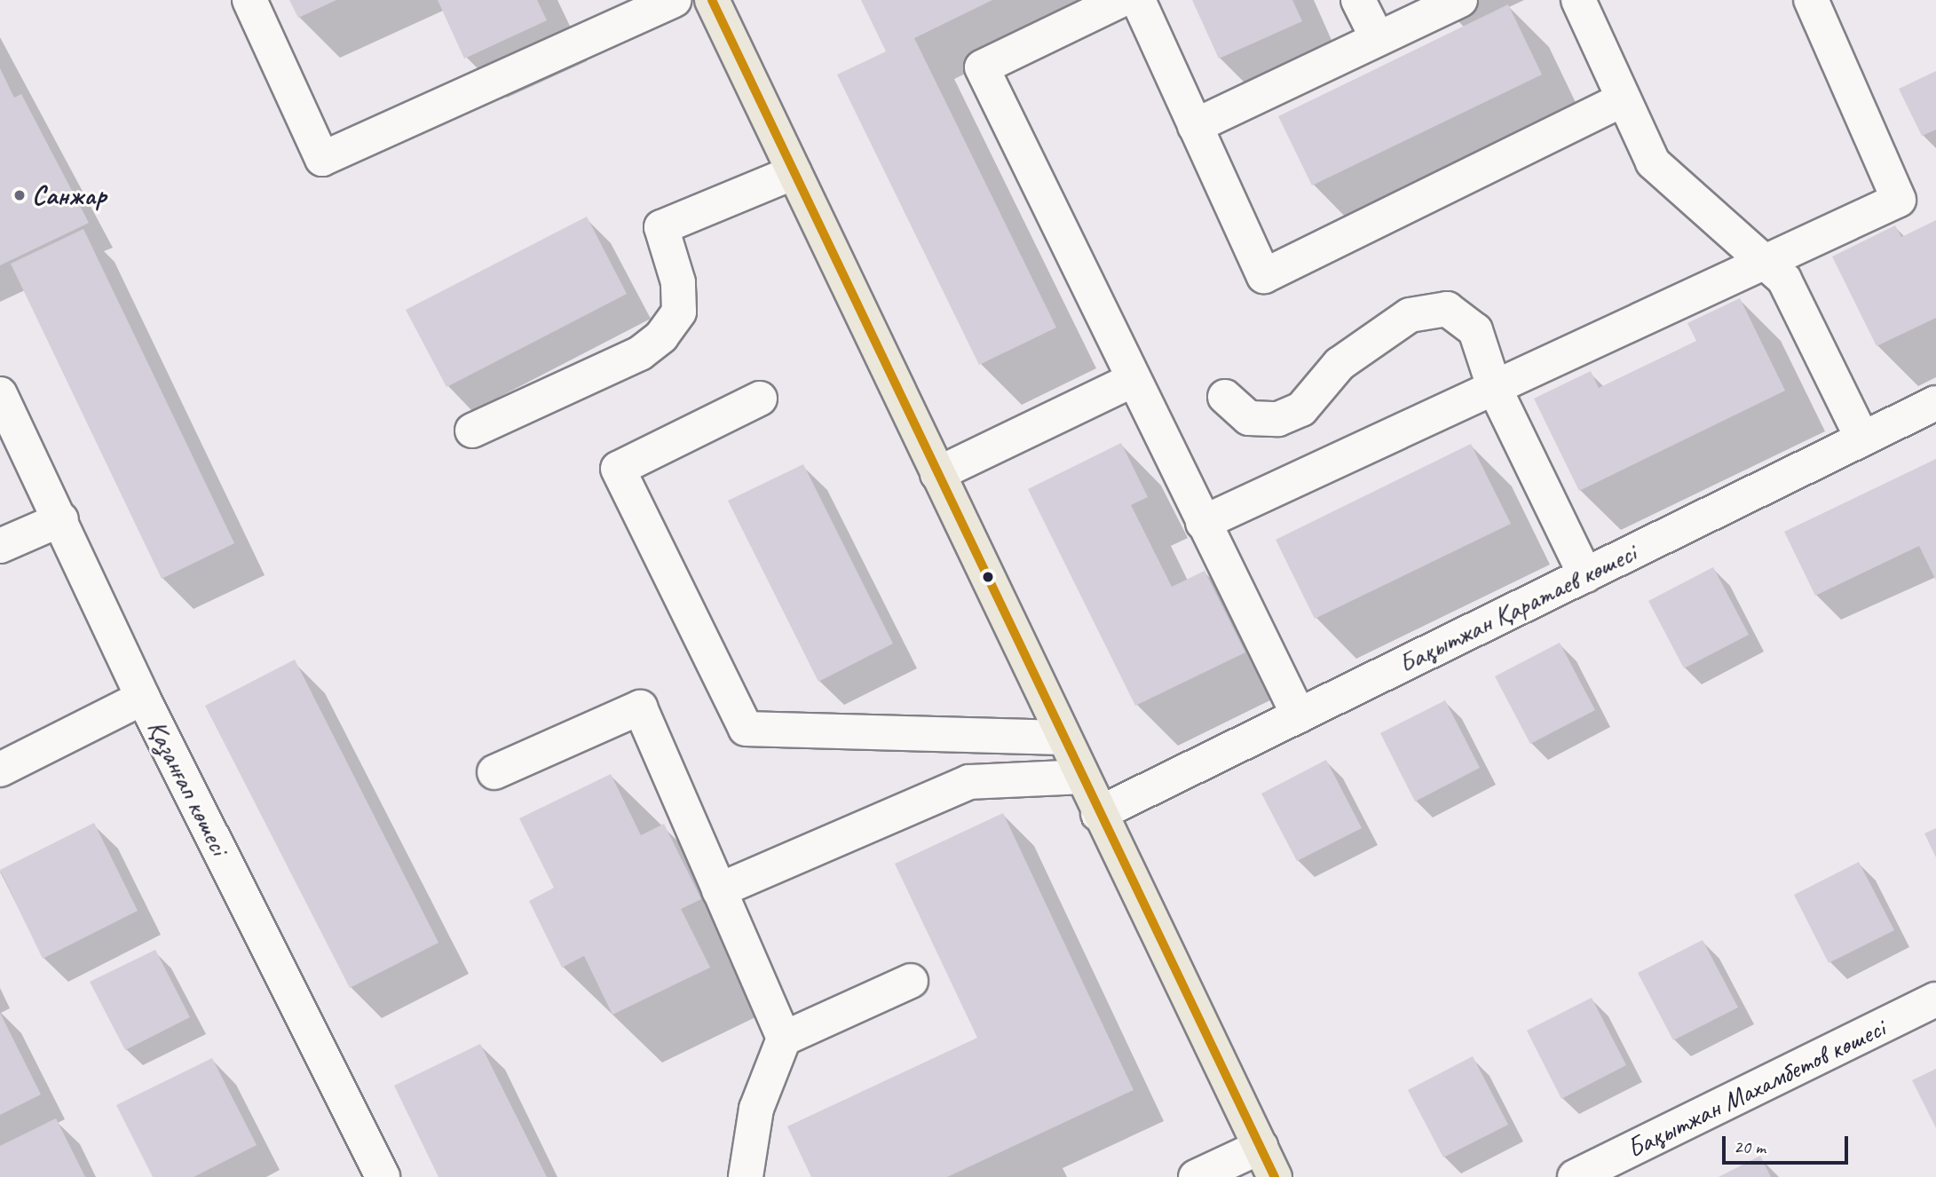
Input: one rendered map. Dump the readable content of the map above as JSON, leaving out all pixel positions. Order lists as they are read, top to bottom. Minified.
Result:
{"streets":{"street":["Бақытжан Қаратаев көшесі","Қазанғап көшесі","Бақытжан Махамбетов көшесі"]},"places":["Санжар"],"scale_bar":"20 m"}
